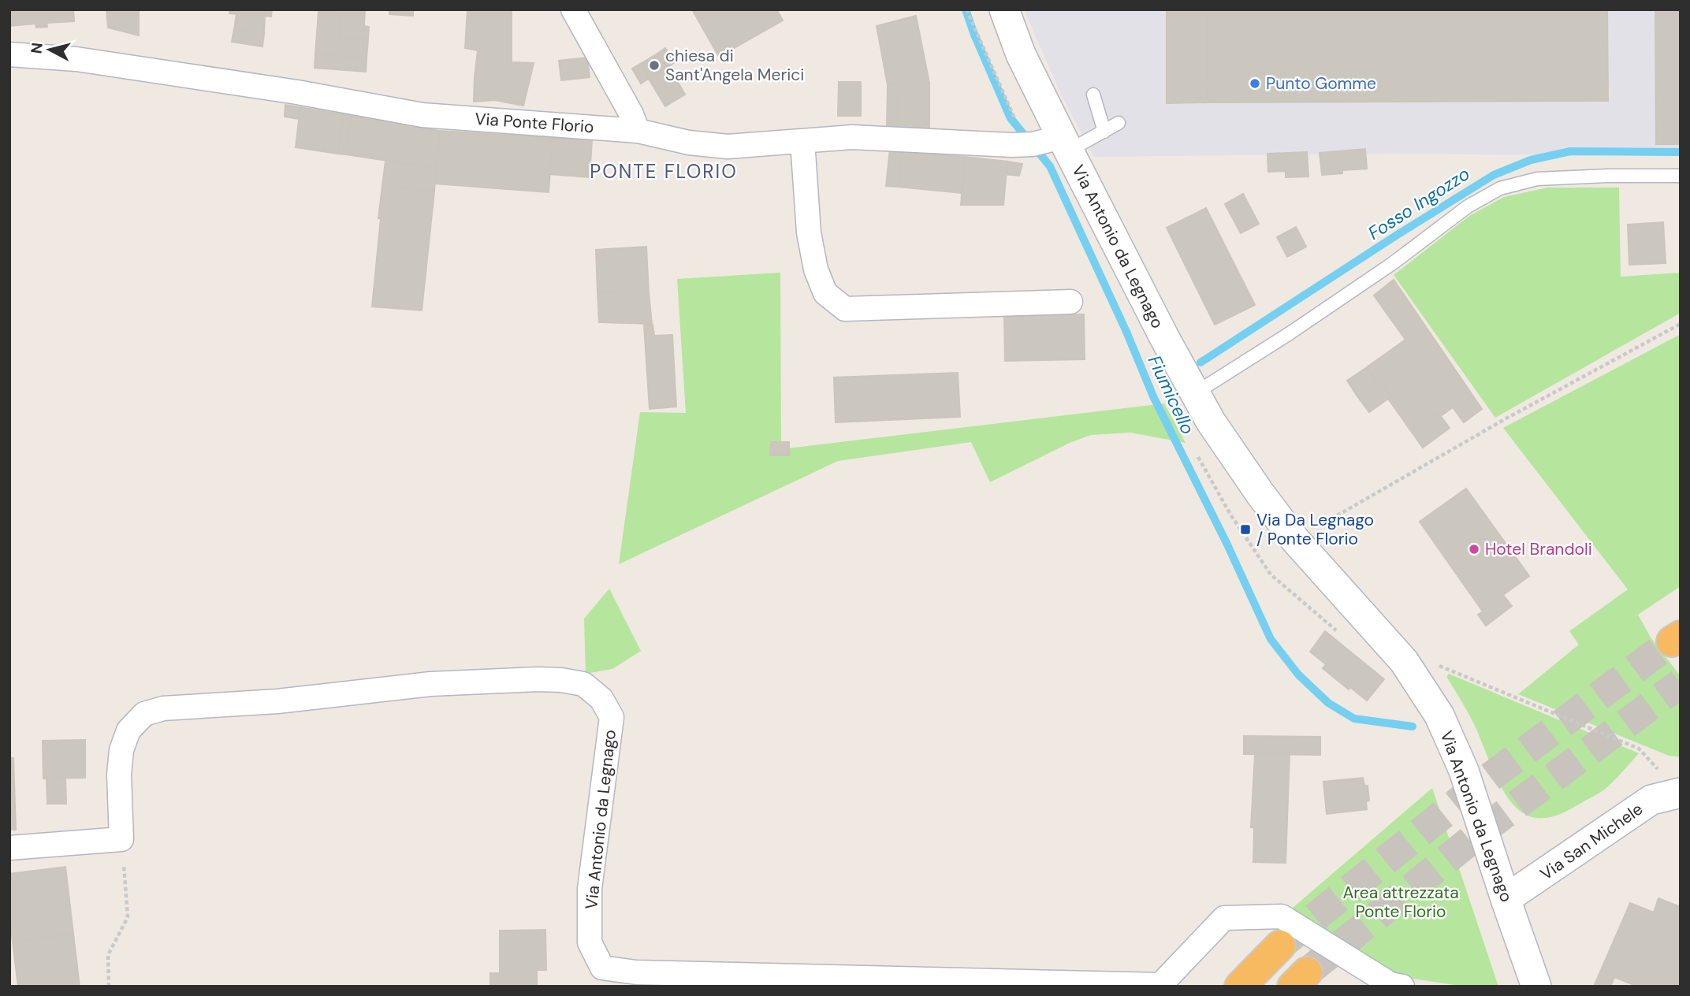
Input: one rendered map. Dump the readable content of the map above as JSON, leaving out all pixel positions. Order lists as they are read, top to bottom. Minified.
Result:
{"streets":{"street":["Via Ponte Florio","Via Antonio da Legnago","Via San Michele"]},"crossings":[["Via Ponte Florio","Via Antonio da Legnago"],["Via Antonio da Legnago","Via San Michele"]],"districts":["PONTE FLORIO"],"water":["Fosso Ingozzo","Fiumicello"],"parks":["Area attrezzata Ponte Florio"],"places":{"other":["chiesa di Sant'Angela Merici","Punto Gomme","Hotel Brandoli"],"transit":["Via Da Legnago / Ponte Florio"]},"north":"left"}
